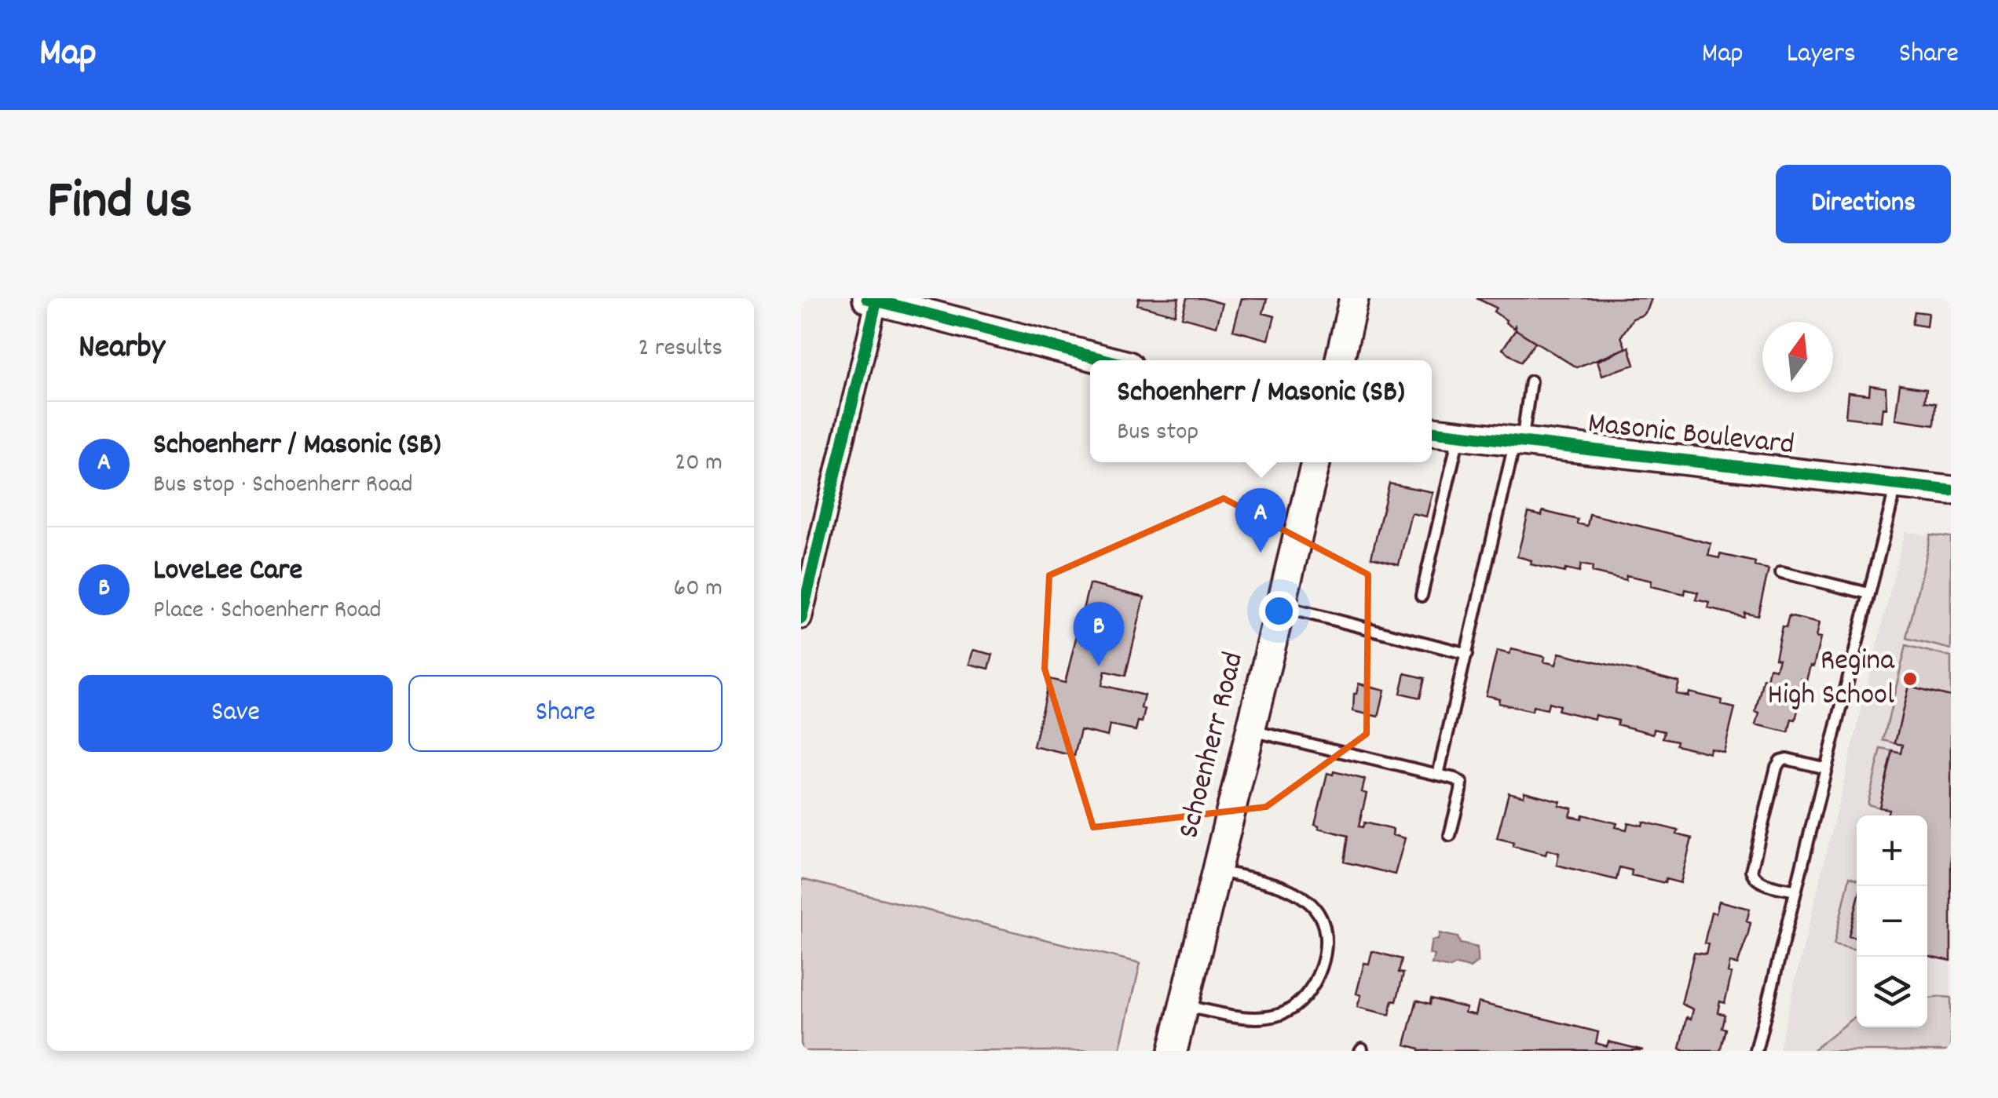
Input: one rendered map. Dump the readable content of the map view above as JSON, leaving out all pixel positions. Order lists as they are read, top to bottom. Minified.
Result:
{"streets":{"street":["Masonic Boulevard","Schoenherr Road"]},"places":["Regina High School"],"north":"top","page":{"header":"Map","nav":["Map","Layers","Share"],"title":"Find us","buttons":["Directions",["Save","Share"]],"heading":["Nearby","2 results"],"popup":["Schoenherr / Masonic (SB)","Bus stop"],"list":[{"mark":"A","name":"Schoenherr / Masonic (SB)","note":"Bus stop · Schoenherr Road","value":"20 m"},{"mark":"B","name":"LoveLee Care","note":"Place · Schoenherr Road","value":"60 m"}],"pins":["A","B"],"map_buttons":["+","−"]}}
